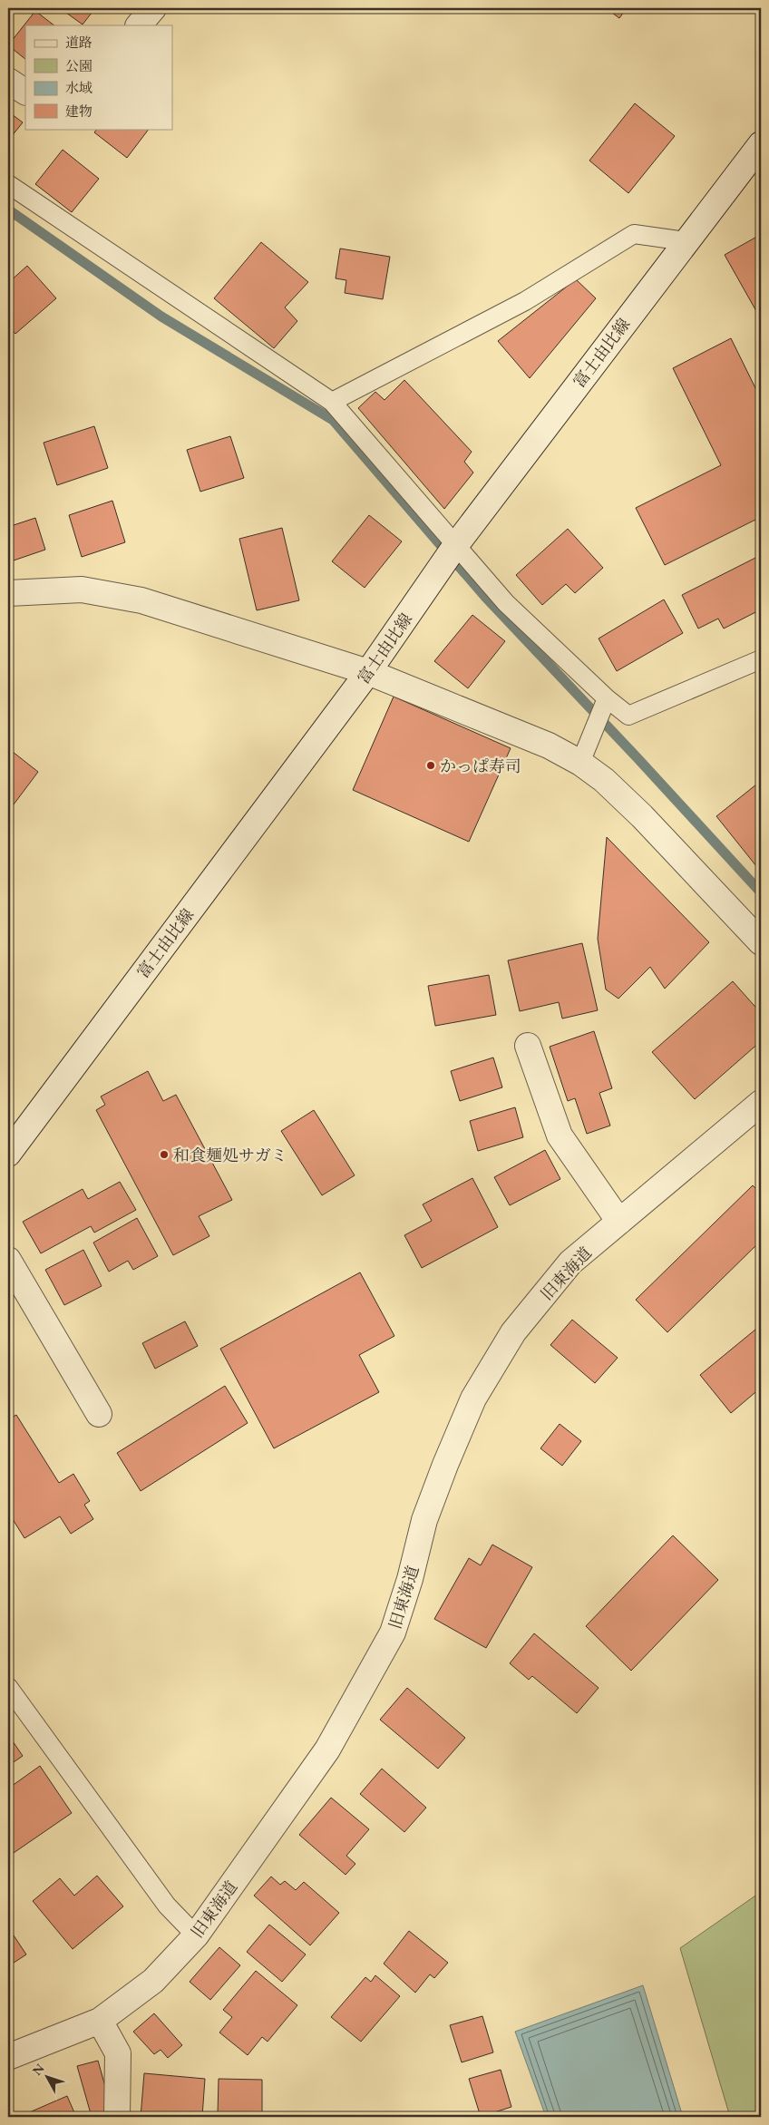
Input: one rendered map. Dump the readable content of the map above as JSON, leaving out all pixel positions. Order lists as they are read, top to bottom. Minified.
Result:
{"streets":{"street":["富士由比線","旧東海道"]},"places":["かっぱ寿司","和食麺処サガミ"],"legend":["道路","公園","水域","建物"],"north":"top left"}
